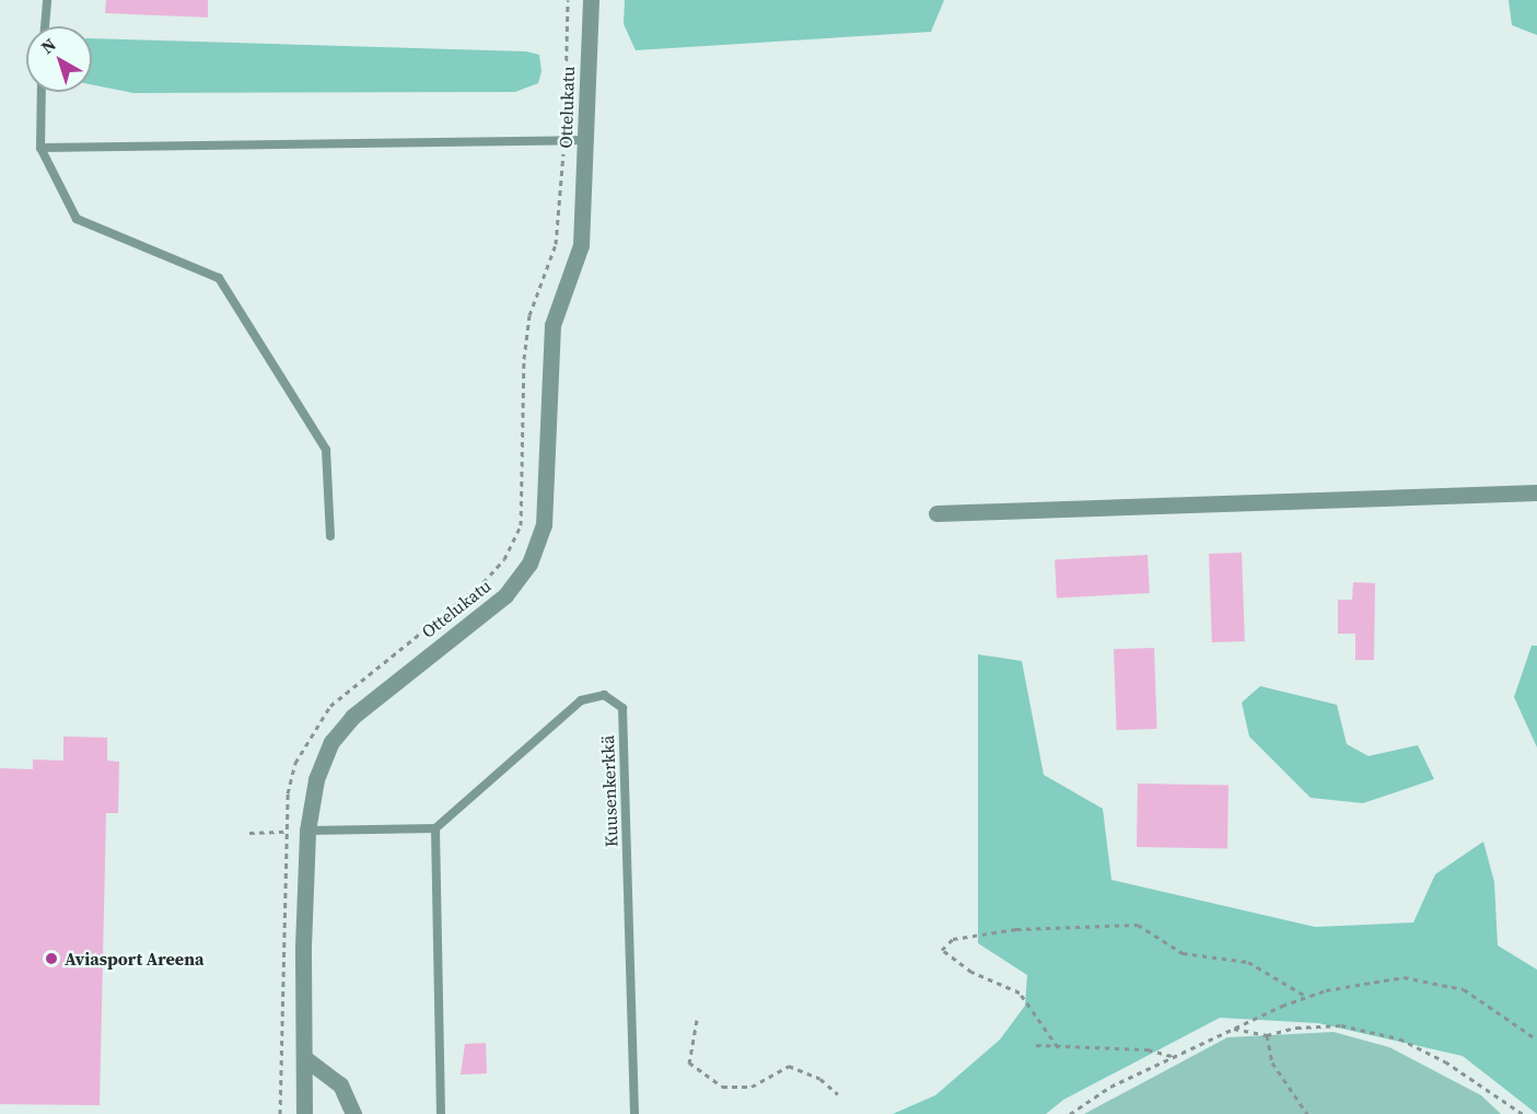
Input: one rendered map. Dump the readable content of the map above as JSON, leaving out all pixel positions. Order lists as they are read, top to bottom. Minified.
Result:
{"streets":{"street":["Ottelukatu"],"lane":["Kuusenkerkkä"]},"places":["Aviasport Areena"],"north":"top left"}
